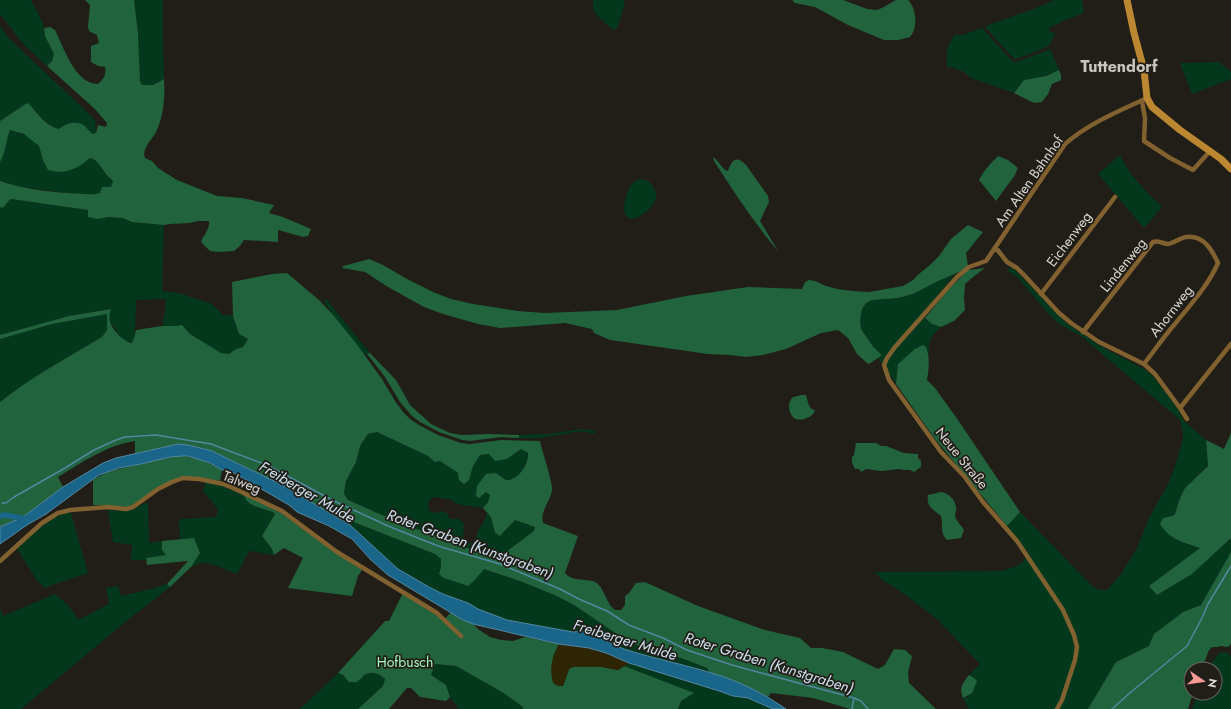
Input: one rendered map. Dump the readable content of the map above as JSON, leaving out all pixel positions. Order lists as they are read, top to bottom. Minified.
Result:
{"streets":{"street":["Am Alten Bahnhof","Eichenweg","Lindenweg","Ahornweg","Neue Straße","Talweg"]},"crossings":[["Am Alten Bahnhof","Neue Straße"],["Lindenweg","Ahornweg"]],"districts":["Tuttendorf"],"water":["Freiberger Mulde","Roter Graben (Kunstgraben)"],"parks":["Hofbusch"],"north":"right"}
